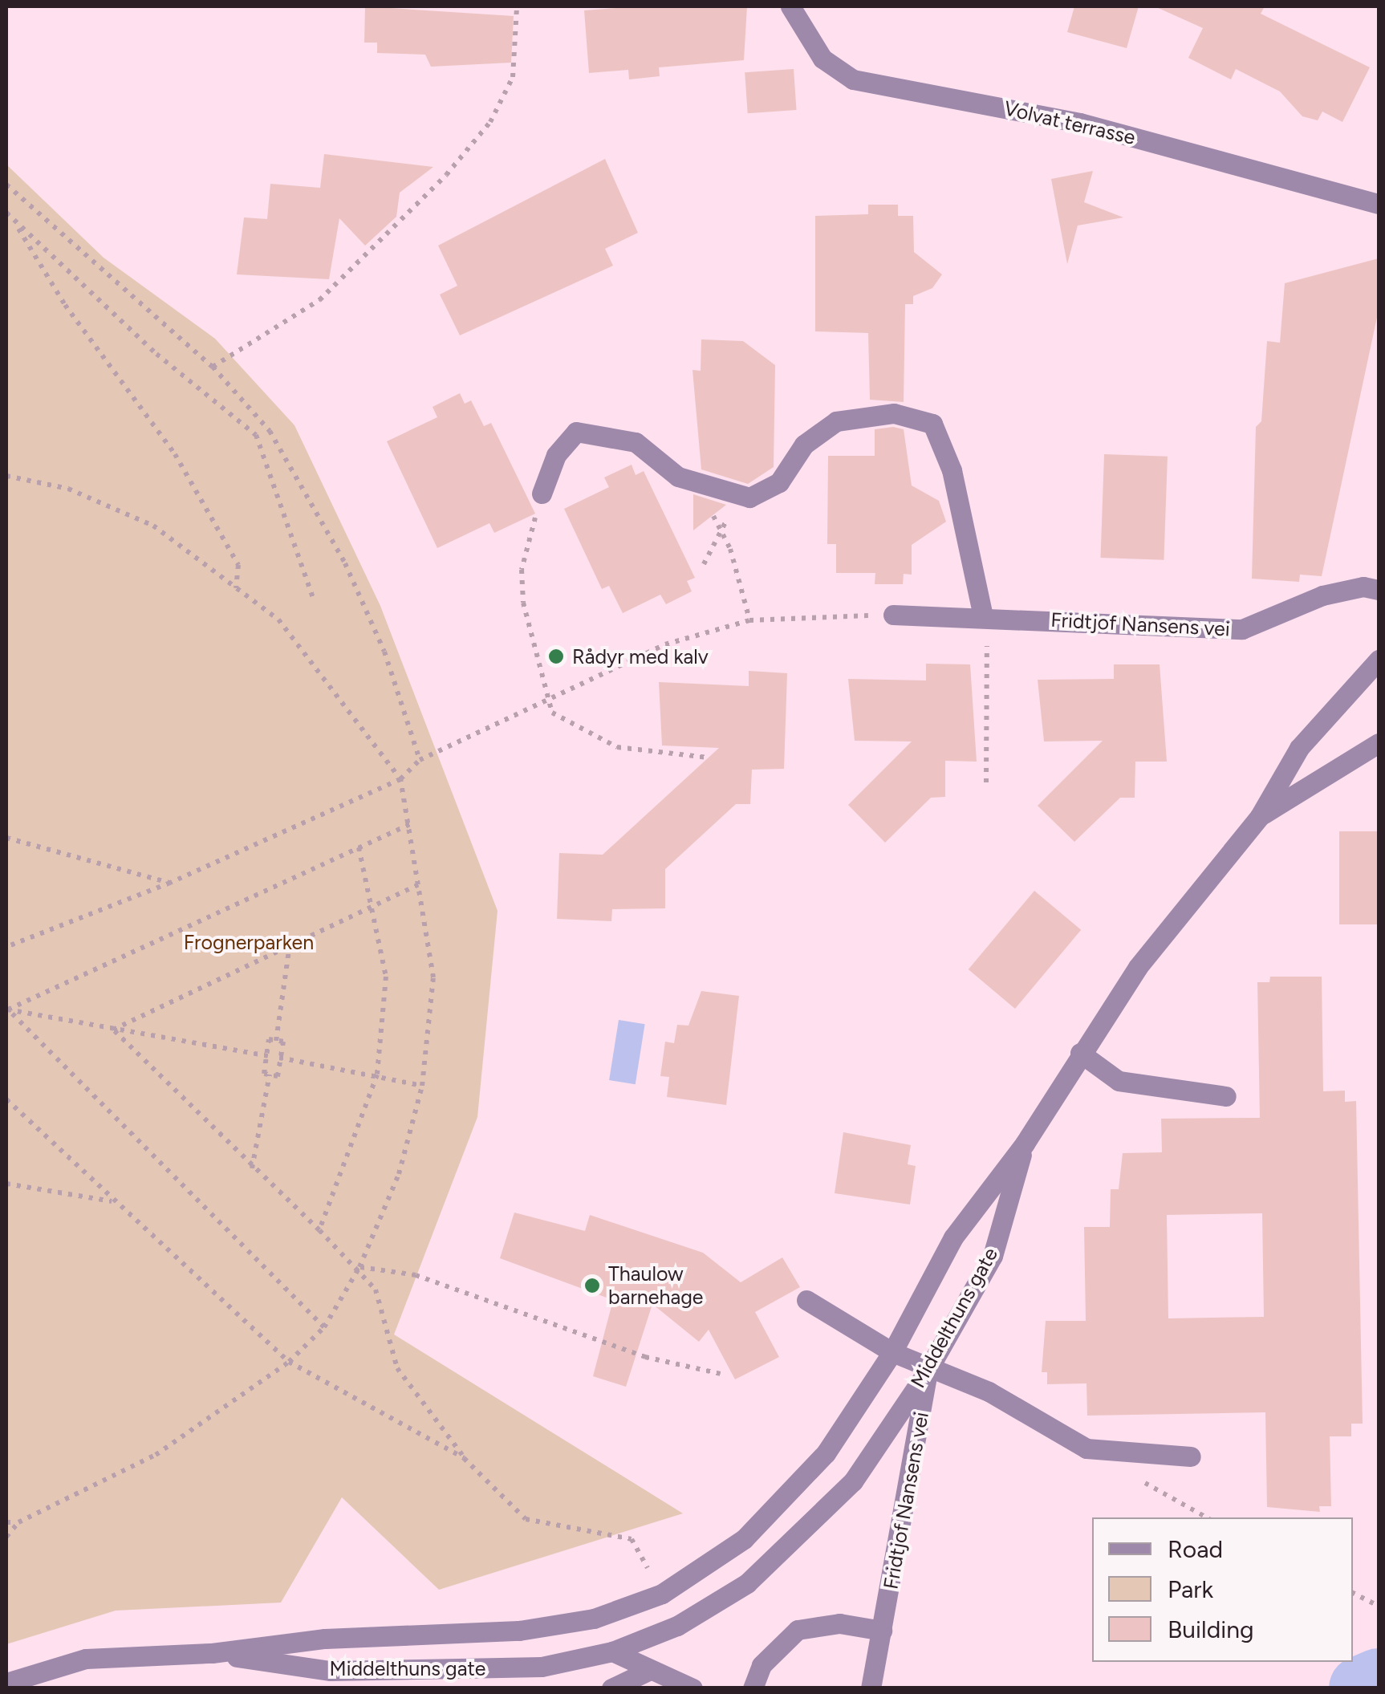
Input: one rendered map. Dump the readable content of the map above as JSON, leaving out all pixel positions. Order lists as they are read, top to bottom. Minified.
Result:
{"streets":{"street":["Volvat terrasse","Fridtjof Nansens vei","Middelthuns gate"]},"crossings":[["Fridtjof Nansens vei","Middelthuns gate"]],"parks":["Frognerparken"],"places":["Rådyr med kalv","Thaulow barnehage"],"legend":["Road","Park","Building"]}
